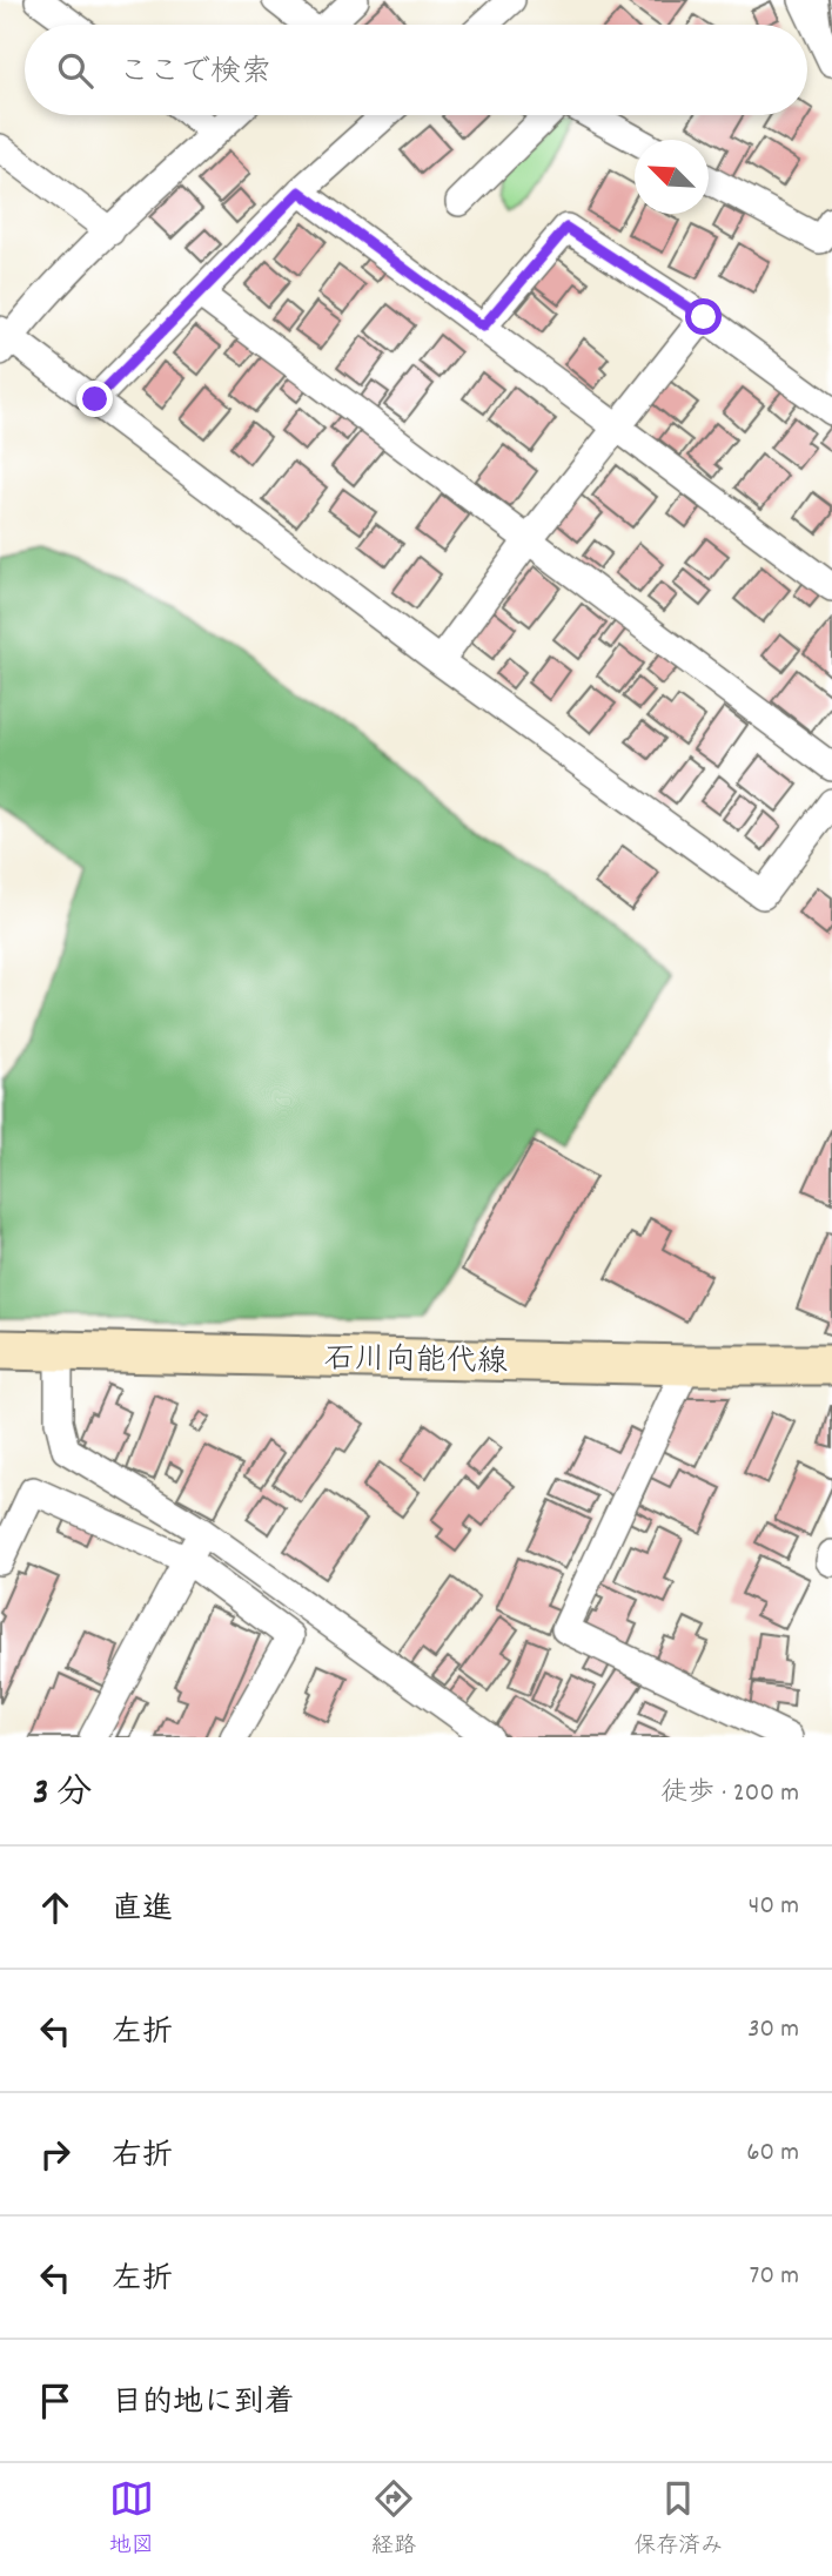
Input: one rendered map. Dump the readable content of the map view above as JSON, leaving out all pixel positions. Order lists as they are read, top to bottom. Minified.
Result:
{"streets":{"main road":["石川向能代線"]},"north":"top left","page":{"search":"ここで検索","heading":["3 分","徒歩 · 200 m"],"list":[["直進","40 m"],["左折","30 m"],["右折","60 m"],["左折","70 m"],"目的地に到着"],"nav":["地図","経路","保存済み"]}}
